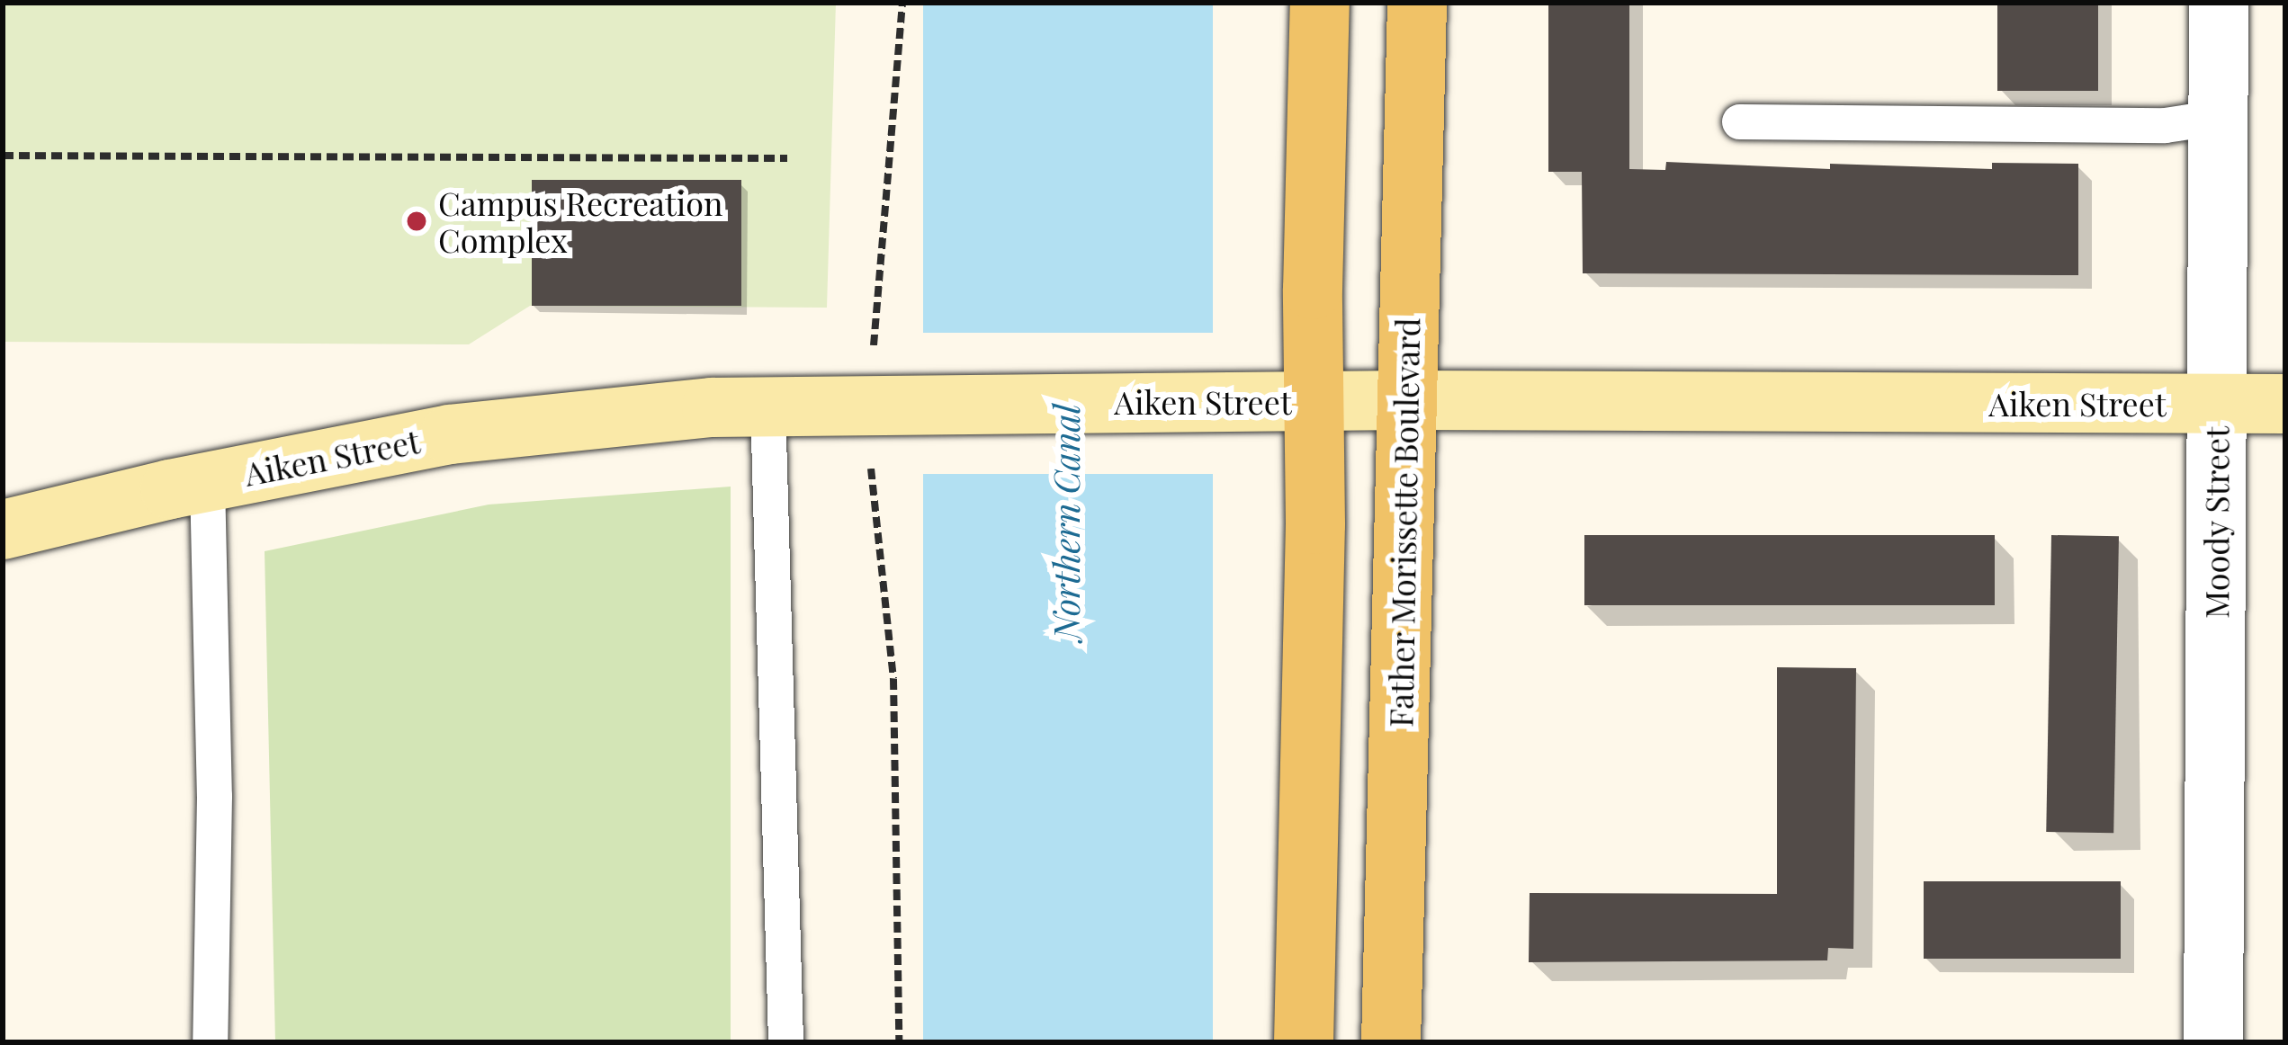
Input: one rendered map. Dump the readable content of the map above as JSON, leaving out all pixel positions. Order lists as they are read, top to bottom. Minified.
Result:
{"streets":{"main road":["Aiken Street","Father Morissette Boulevard"],"street":["Moody Street"]},"crossings":[["Aiken Street","Father Morissette Boulevard"],["Aiken Street","Moody Street"]],"water":["Northern Canal"],"places":["Campus Recreation Complex"]}
